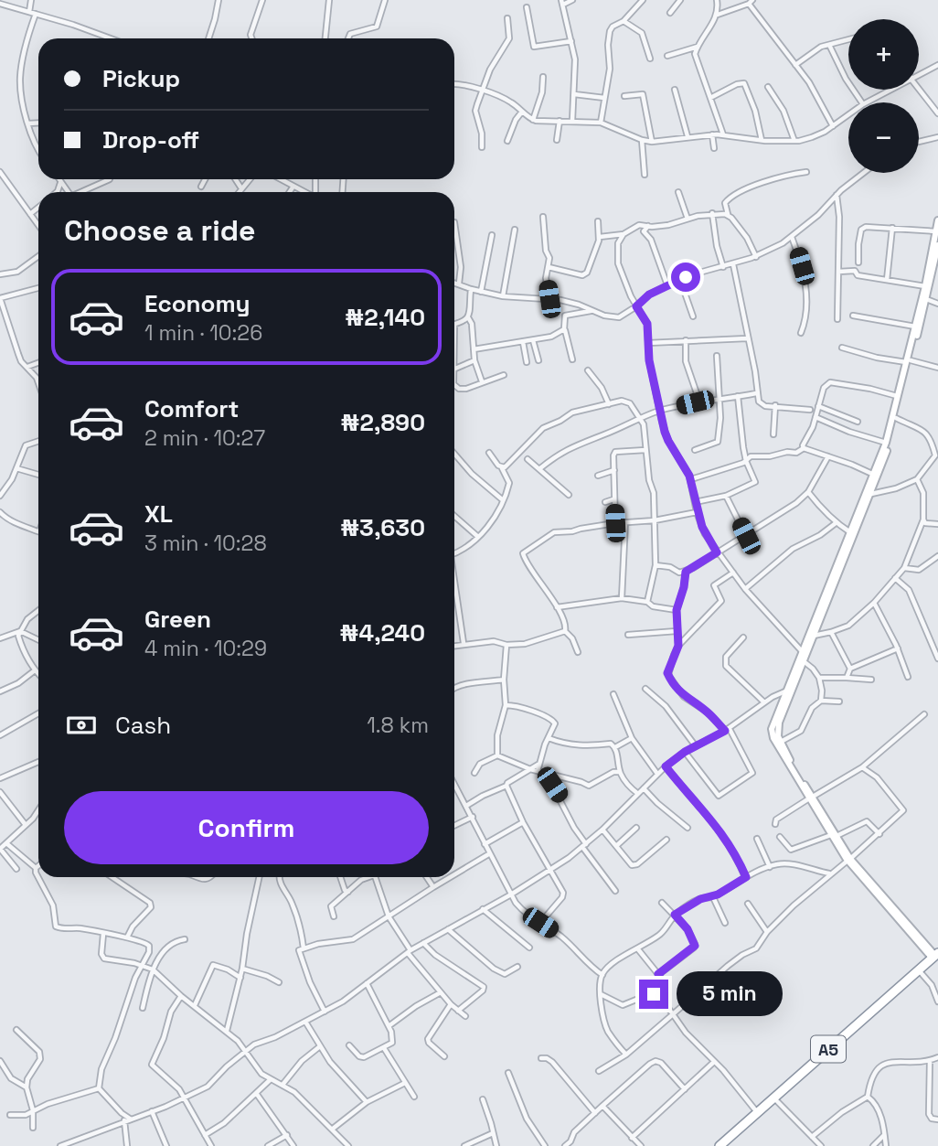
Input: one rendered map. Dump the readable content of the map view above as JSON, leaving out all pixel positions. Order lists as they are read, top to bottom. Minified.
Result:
{"streets":{"highway":["A5"]},"page":{"map_buttons":["+","−"],"banner":["Pickup","Drop-off"],"heading":"Choose a ride","list":[{"name":"Economy","note":"1 min · 10:26","value":"₦2,140"},{"name":"Comfort","note":"2 min · 10:27","value":"₦2,890"},{"name":"XL","note":"3 min · 10:28","value":"₦3,630"},{"name":"Green","note":"4 min · 10:29","value":"₦4,240"}],"pay":["Cash","1.8 km"],"buttons":"Confirm","bubble":"5 min"}}
